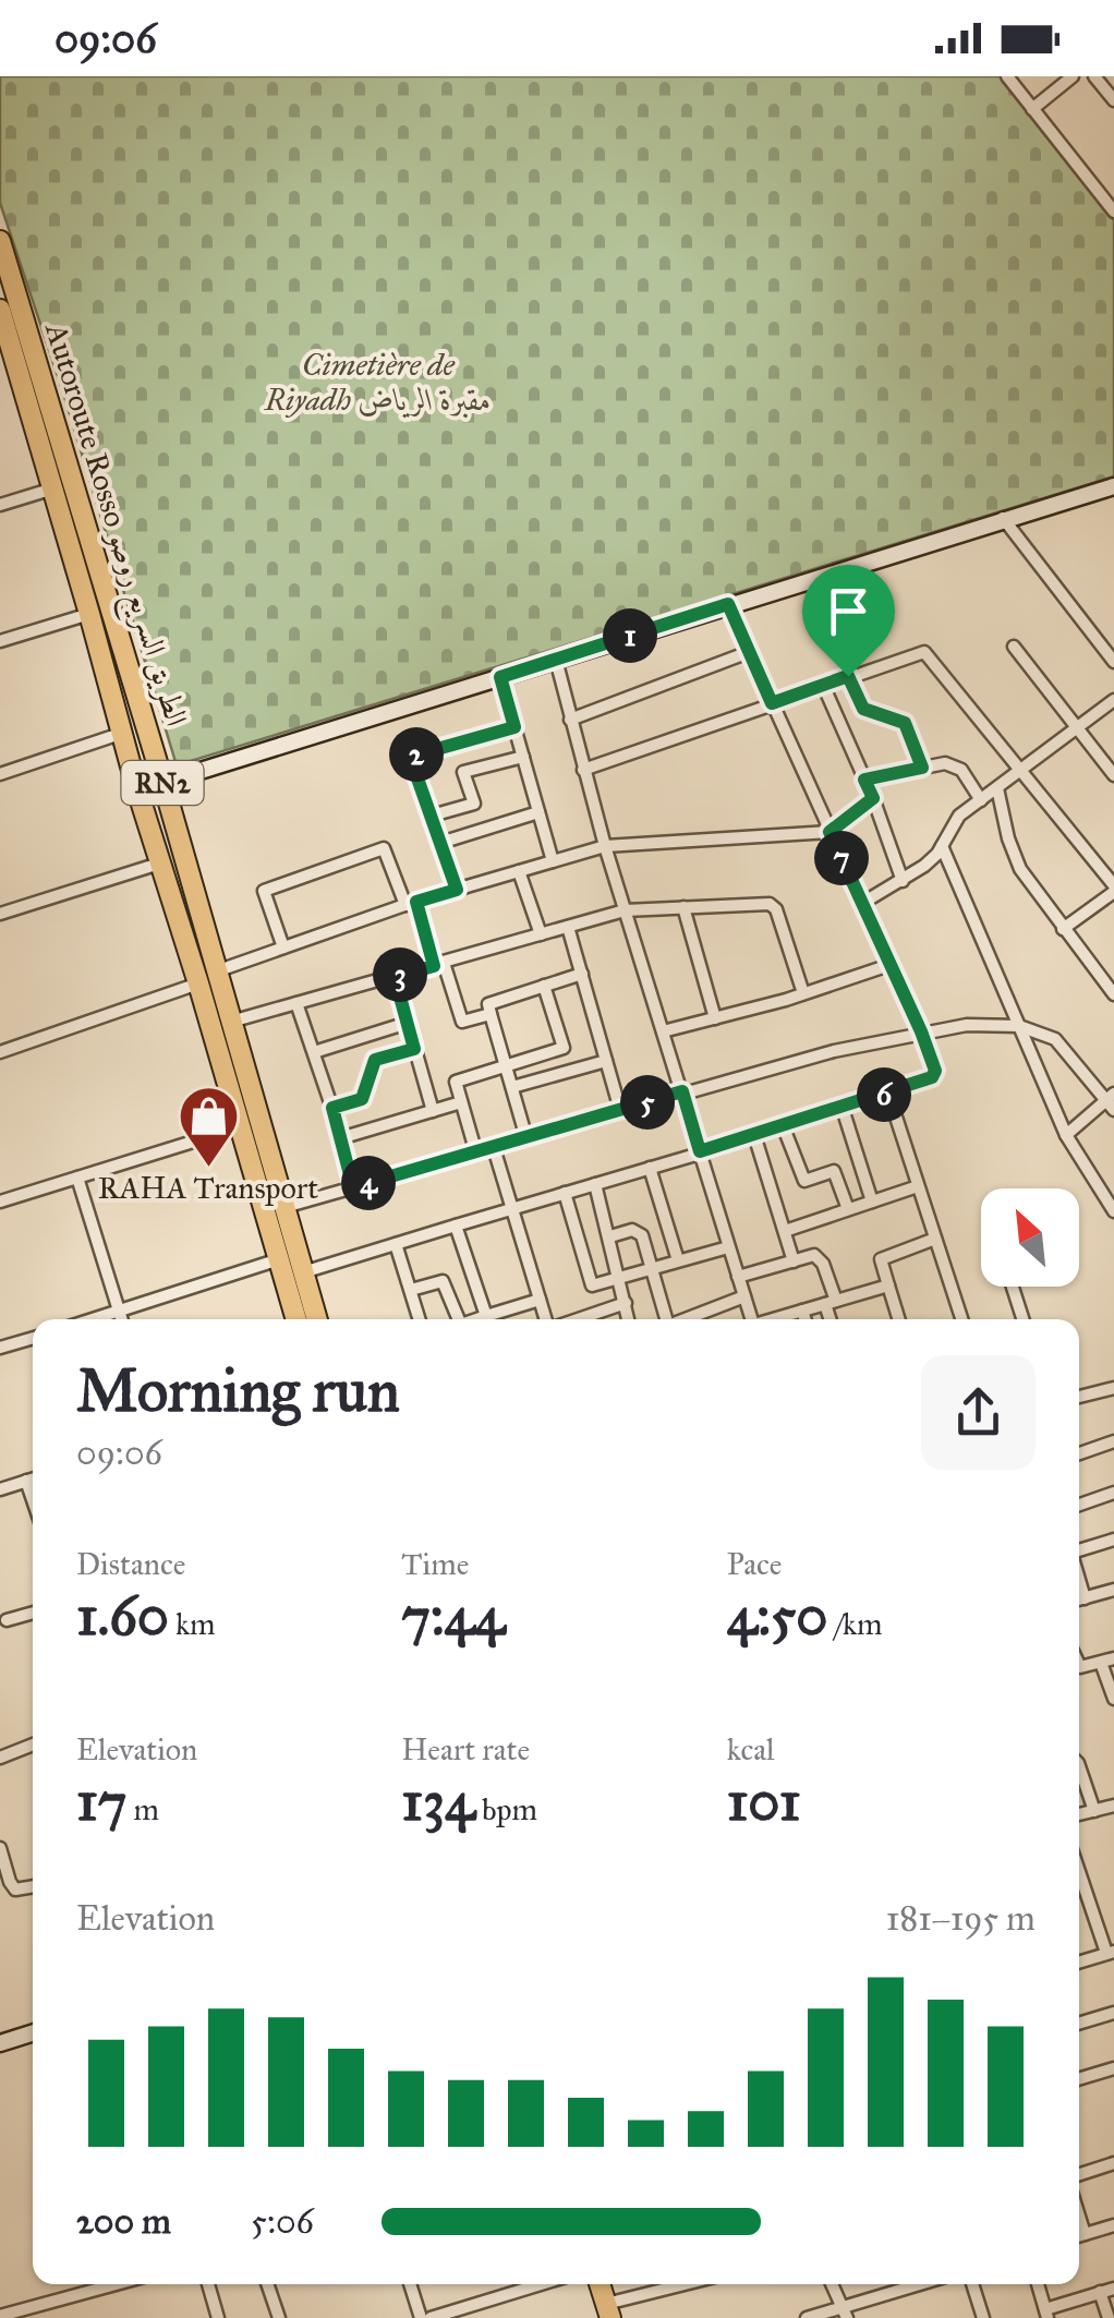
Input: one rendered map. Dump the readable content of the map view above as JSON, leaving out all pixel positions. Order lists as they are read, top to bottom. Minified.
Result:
{"streets":{"highway":["Autoroute Rosso الطريق السريع روصو","RN2"]},"parks":["Cimetière de Riyadh مقبرة الرياض"],"places":{"shop":["RAHA Transport"]},"north":"top left","page":{"status":"09:06","pins":["1","2","7","3","6","5","4"],"heading":["Morning run","09:06"],"stats":[["Distance","1.60 km"],["Time","7:44"],["Pace","4:50 /km"],["Elevation","17 m"],["Heart rate","134 bpm"],["kcal","101"]],"chart":["Elevation","181–195 m"],"list":[{"name":"200 m","note":"5:06"}]}}
